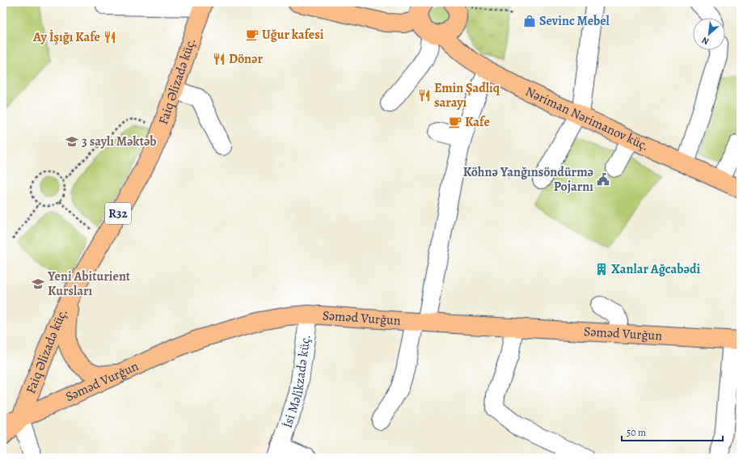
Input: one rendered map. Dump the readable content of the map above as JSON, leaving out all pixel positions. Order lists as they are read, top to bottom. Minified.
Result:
{"streets":{"main road":["Faiq Əlizadə küç.","Nəriman Nərimanov küç.","R32","Səməd Vurğun"],"street":["İsi Məlikzadə küç."]},"crossings":[["Faiq Əlizadə küç.","Səməd Vurğun"],["Səməd Vurğun","İsi Məlikzadə küç."]],"places":{"shop":["Sevinc Mebel"],"cafe":["Uğur kafesi","Kafe"],"restaurant":["Ay İşığı Kafe","Dönər","Emin Şadlıq sarayı"],"school or university":["3 saylı Məktəb","Yeni Abiturient Kursları"],"public building":["Köhnə Yanğınsöndürmə Pojarnı"],"building":["Xanlar Ağcabədi"]},"scale_bar":"50 m","north":"bottom left"}
